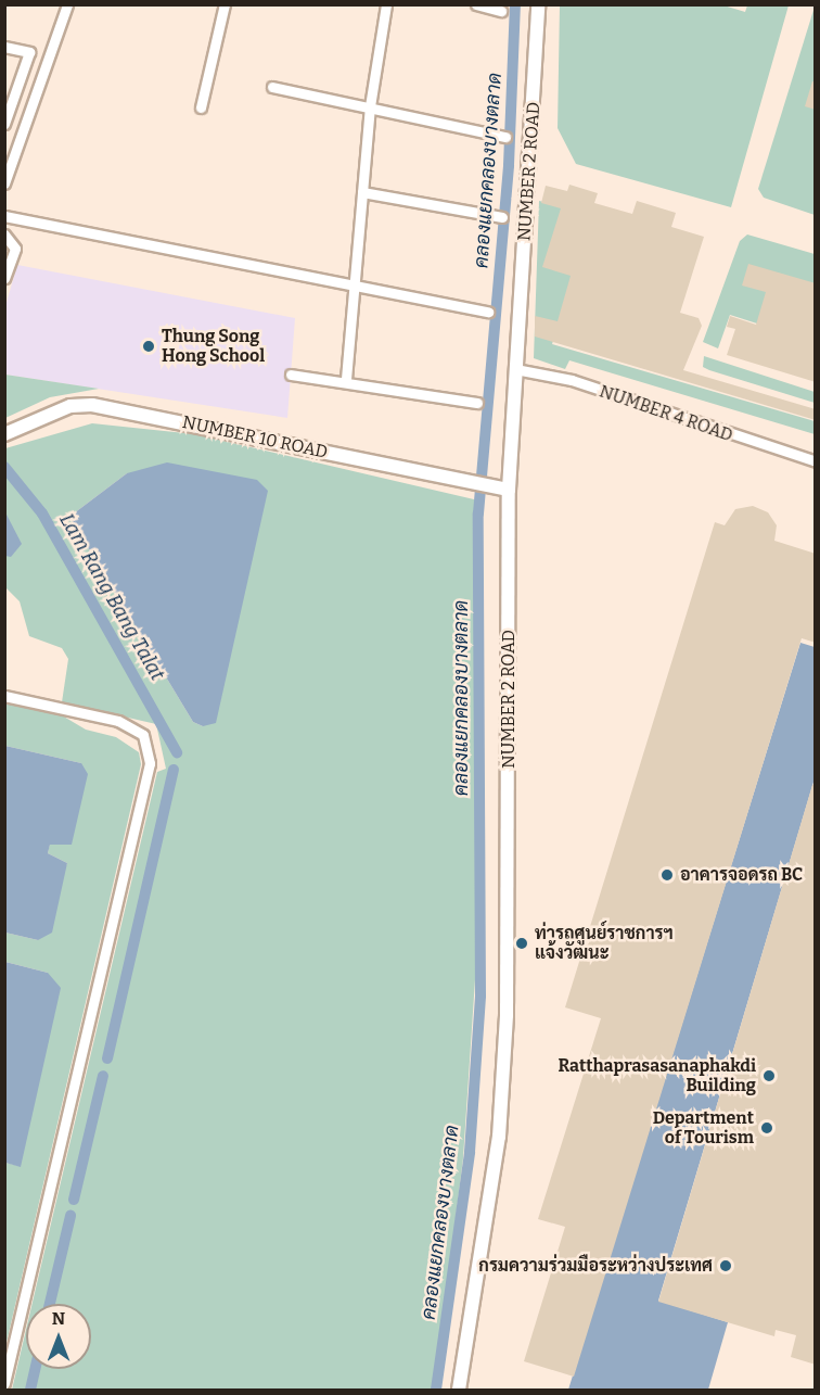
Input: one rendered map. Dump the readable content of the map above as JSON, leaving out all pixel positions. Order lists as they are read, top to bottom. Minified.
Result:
{"streets":{"street":["NUMBER 2 ROAD","NUMBER 4 ROAD","NUMBER 10 ROAD"]},"crossings":[["NUMBER 2 ROAD","NUMBER 4 ROAD"],["NUMBER 2 ROAD","NUMBER 10 ROAD"]],"water":["คลองแยกคลองบางตลาด","Lam Rang Bang Talat"],"places":["Thung Song Hong School","อาคารจอดรถ BC","ท่ารถศูนย์ราชการฯ แจ้งวัฒนะ","Ratthaprasasanaphakdi Building","Department of Tourism","กรมความร่วมมือระหว่างประเทศ"],"north":"top"}
